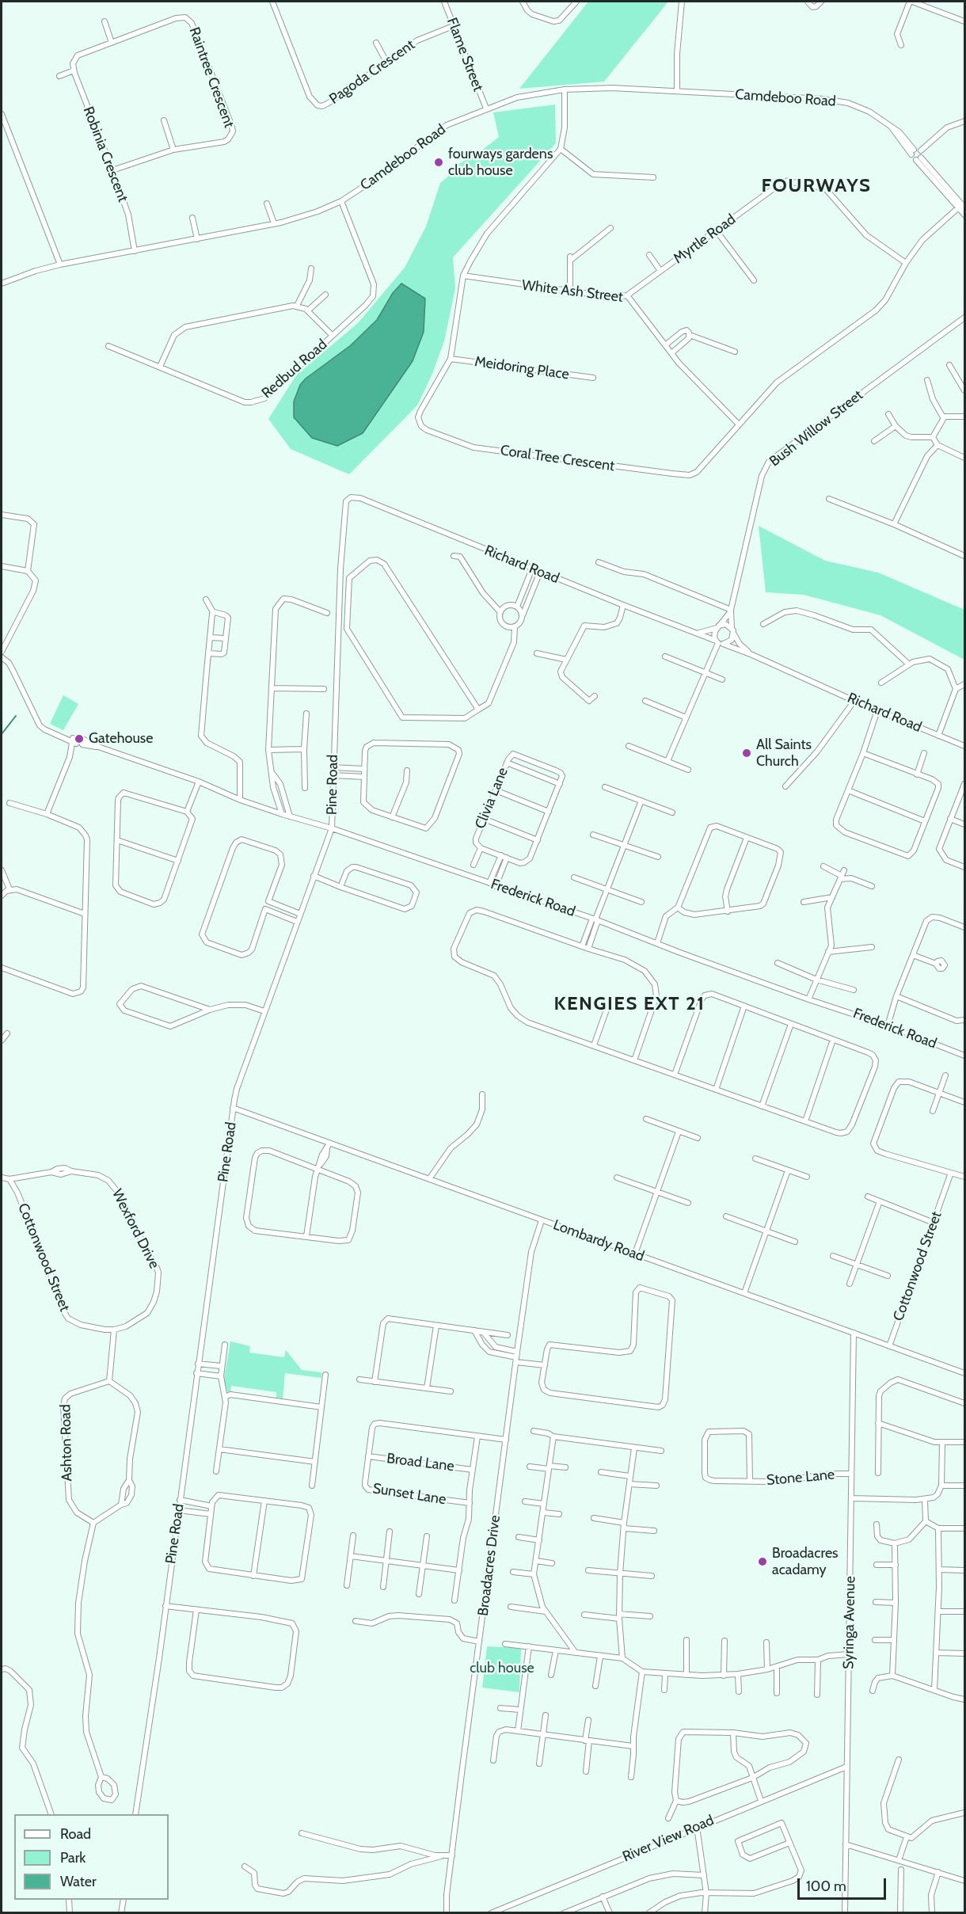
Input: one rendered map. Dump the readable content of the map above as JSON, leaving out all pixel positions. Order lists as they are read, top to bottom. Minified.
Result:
{"streets":{"street":["Flame Street","Pagoda Crescent","Raintree Crescent","Camdeboo Road","Robinia Crescent","Myrtle Road","White Ash Street","Meidoring Place","Redbud Road","Bush Willow Street","Coral Tree Crescent","Richard Road","Pine Road","Clivia Lane","Frederick Road","Wexford Drive","Lombardy Road","Cottonwood Street","Ashton Road","Broad Lane","Stone Lane","Sunset Lane","Broadacres Drive","Syringa Avenue","River View Road"]},"crossings":[["Flame Street","Pagoda Crescent"],["Flame Street","Camdeboo Road"],["Raintree Crescent","Robinia Crescent"],["Camdeboo Road","Robinia Crescent"],["Camdeboo Road","Redbud Road"],["Myrtle Road","White Ash Street"],["Myrtle Road","Coral Tree Crescent"],["White Ash Street","Coral Tree Crescent"],["Meidoring Place","Coral Tree Crescent"],["Bush Willow Street","Richard Road"],["Richard Road","Pine Road"],["Pine Road","Frederick Road"],["Pine Road","Lombardy Road"],["Wexford Drive","Cottonwood Street"],["Lombardy Road","Cottonwood Street"],["Lombardy Road","Broadacres Drive"],["Lombardy Road","Syringa Avenue"],["Broad Lane","Sunset Lane"],["Stone Lane","Syringa Avenue"],["Sunset Lane","Broadacres Drive"],["Syringa Avenue","River View Road"]],"districts":["FOURWAYS","KENGIES EXT 21"],"parks":["club house"],"places":["fourways gardens club house","Gatehouse","All Saints Church","Broadacres acadamy"],"legend":["Road","Park","Water"],"scale_bar":"100 m"}
